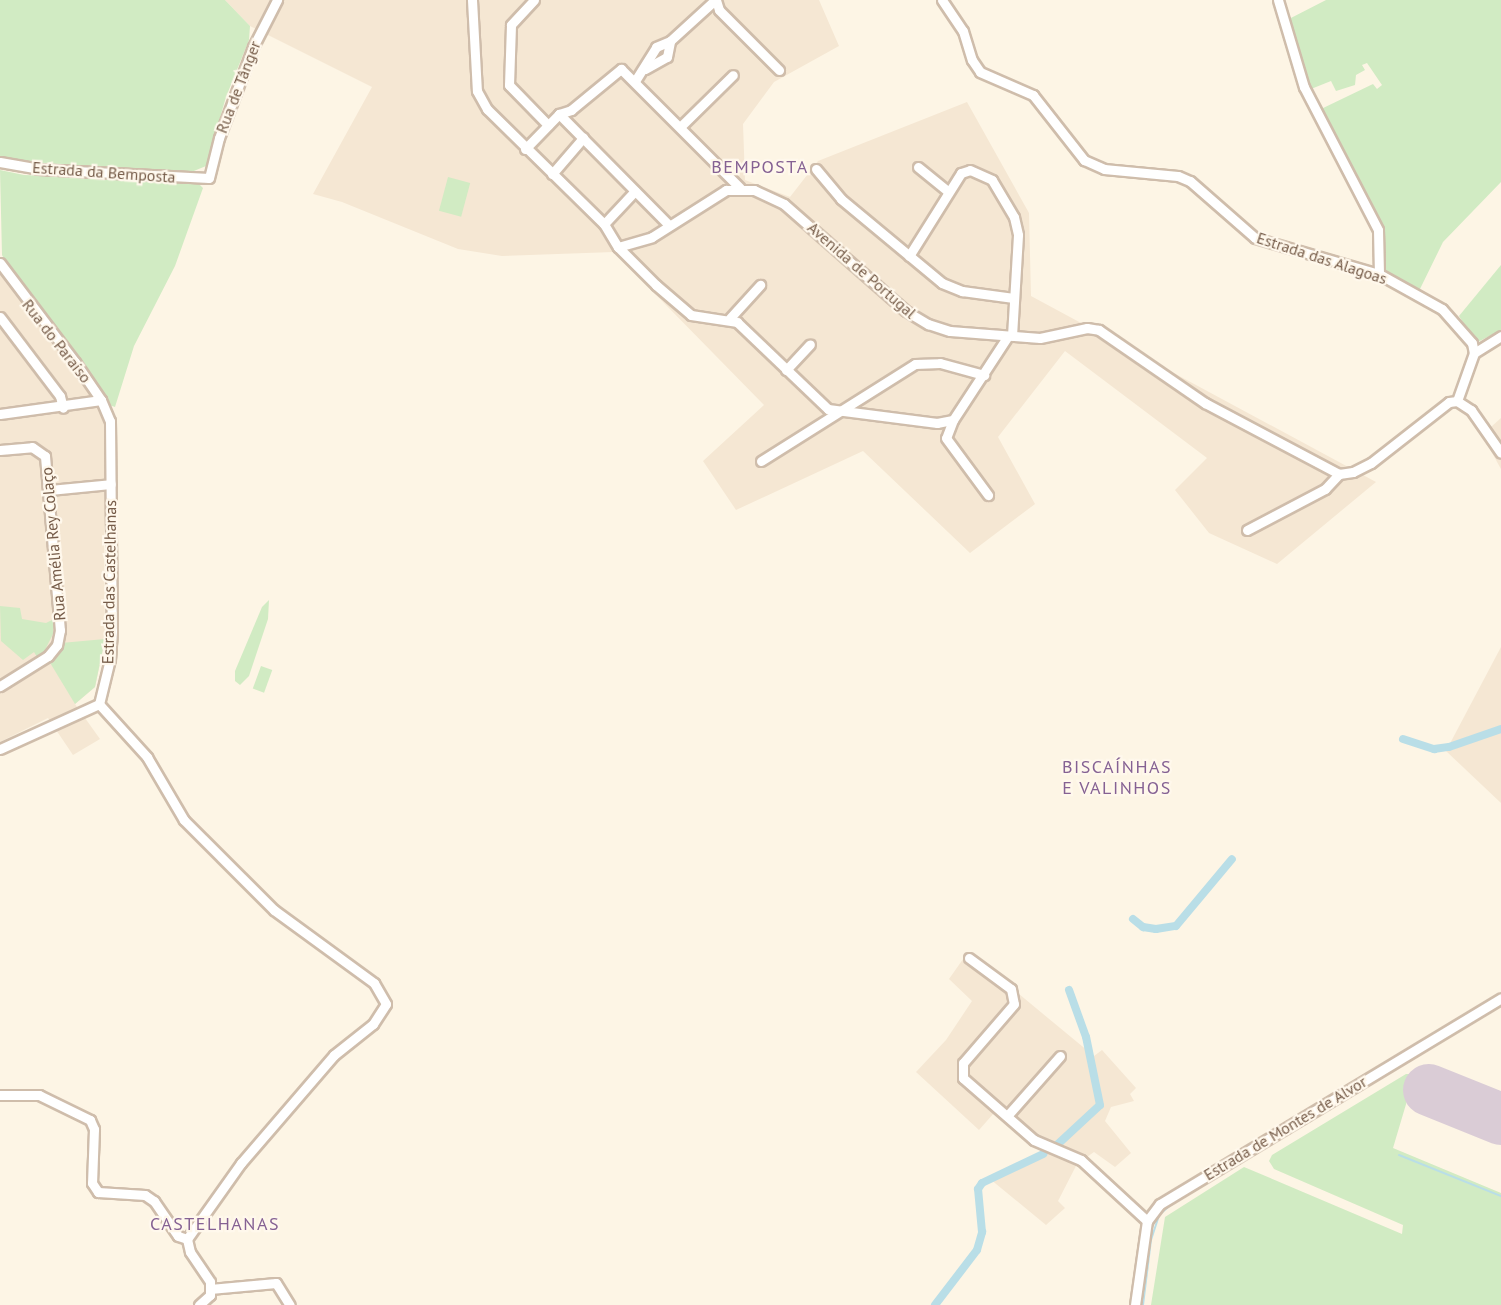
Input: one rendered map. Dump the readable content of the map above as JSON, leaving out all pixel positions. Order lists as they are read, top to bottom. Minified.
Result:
{"streets":{"street":["Rua de Tânger","Estrada da Bemposta","Estrada das Alagoas","Avenida de Portugal","Rua do Paraíso","Rua Amélia Rey Colaço","Estrada das Castelhanas","Estrada de Montes de Alvor"]},"crossings":[["Rua de Tânger","Estrada da Bemposta"],["Rua do Paraíso","Estrada das Castelhanas"]],"districts":["BEMPOSTA","BISCAÍNHAS E VALINHOS","CASTELHANAS"]}
